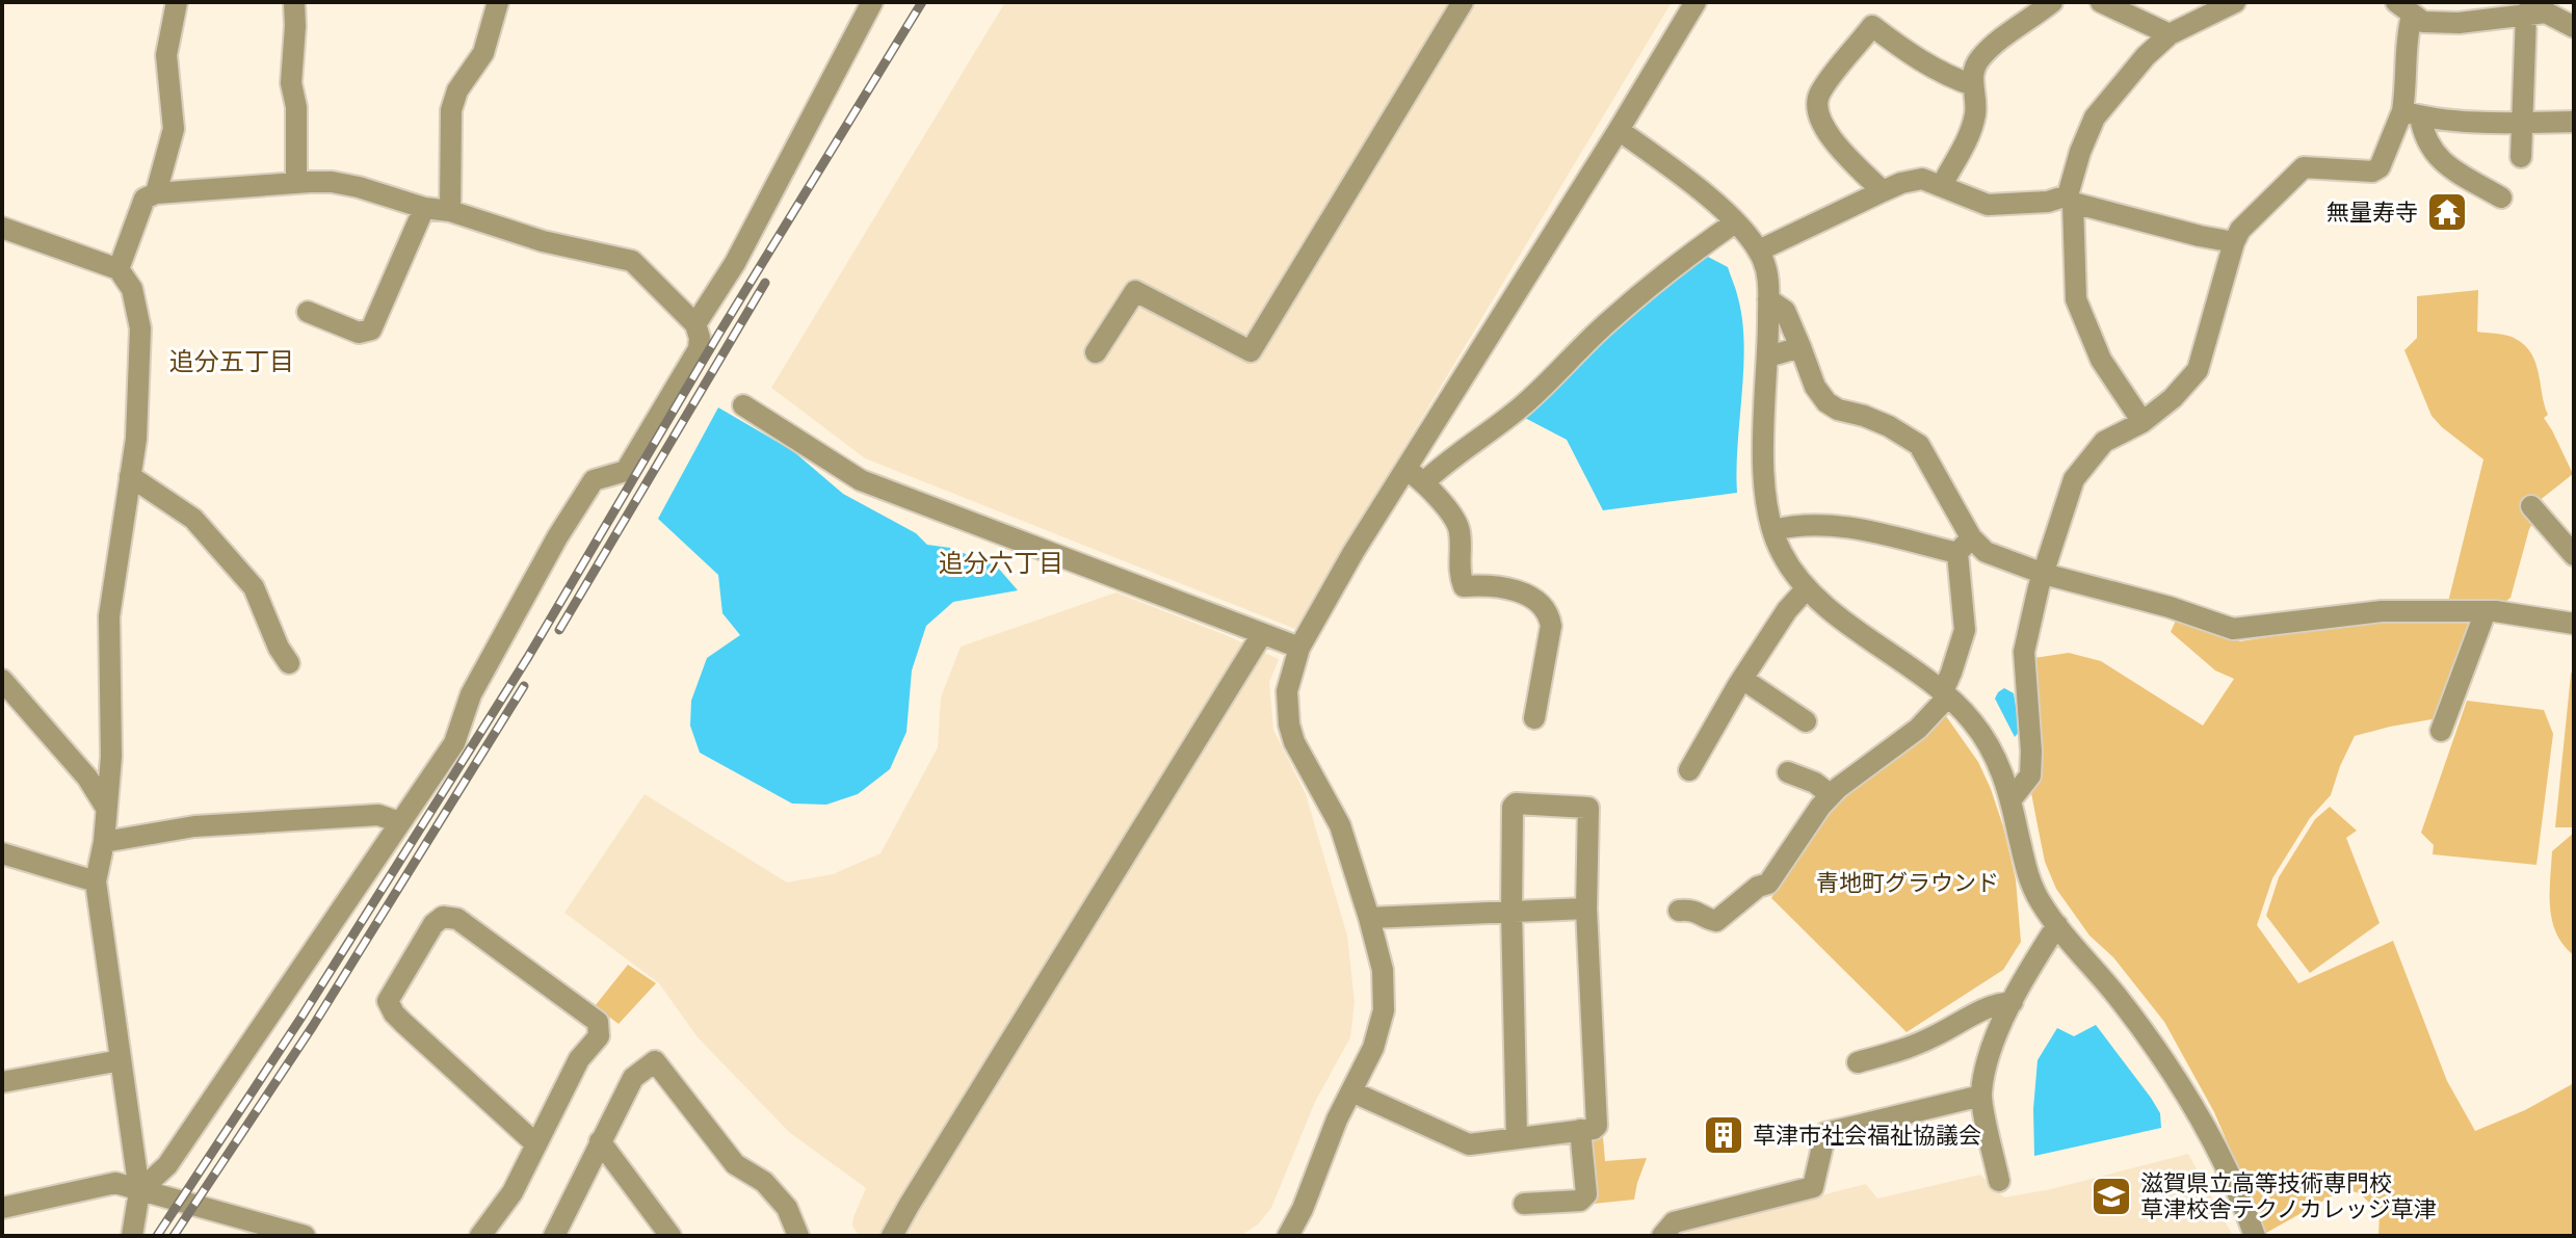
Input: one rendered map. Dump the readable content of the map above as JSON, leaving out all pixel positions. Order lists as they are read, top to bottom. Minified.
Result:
{"districts":["追分五丁目","追分六丁目"],"parks":["青地町グラウンド"],"places":{"temple":["無量寿寺"],"building":["草津市社会福祉協議会"],"school or university":["滋賀県立高等技術専門校 草津校舎テクノカレッジ草津"]}}
